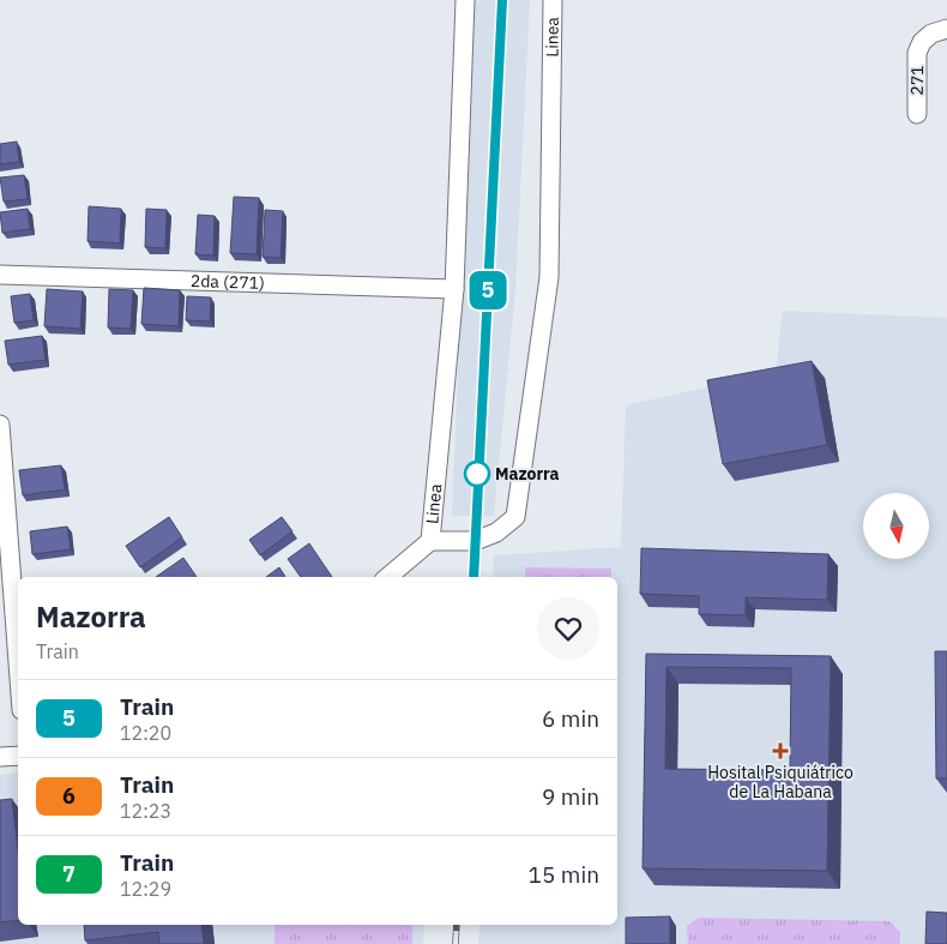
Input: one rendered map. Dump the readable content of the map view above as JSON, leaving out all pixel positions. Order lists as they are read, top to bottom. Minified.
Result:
{"streets":{"street":["Linea","271","2da (271)"]},"crossings":[["Linea","2da (271)"]],"places":{"other":["Mazorra"],"health":["Hosital Psiquiátrico de La Habana"]},"north":"bottom","page":{"on_map":"5","heading":["Mazorra","Train"],"list":[{"mark":"5","name":"Train","note":"12:20","value":"6 min"},{"mark":"6","name":"Train","note":"12:23","value":"9 min"},{"mark":"7","name":"Train","note":"12:29","value":"15 min"}]}}
